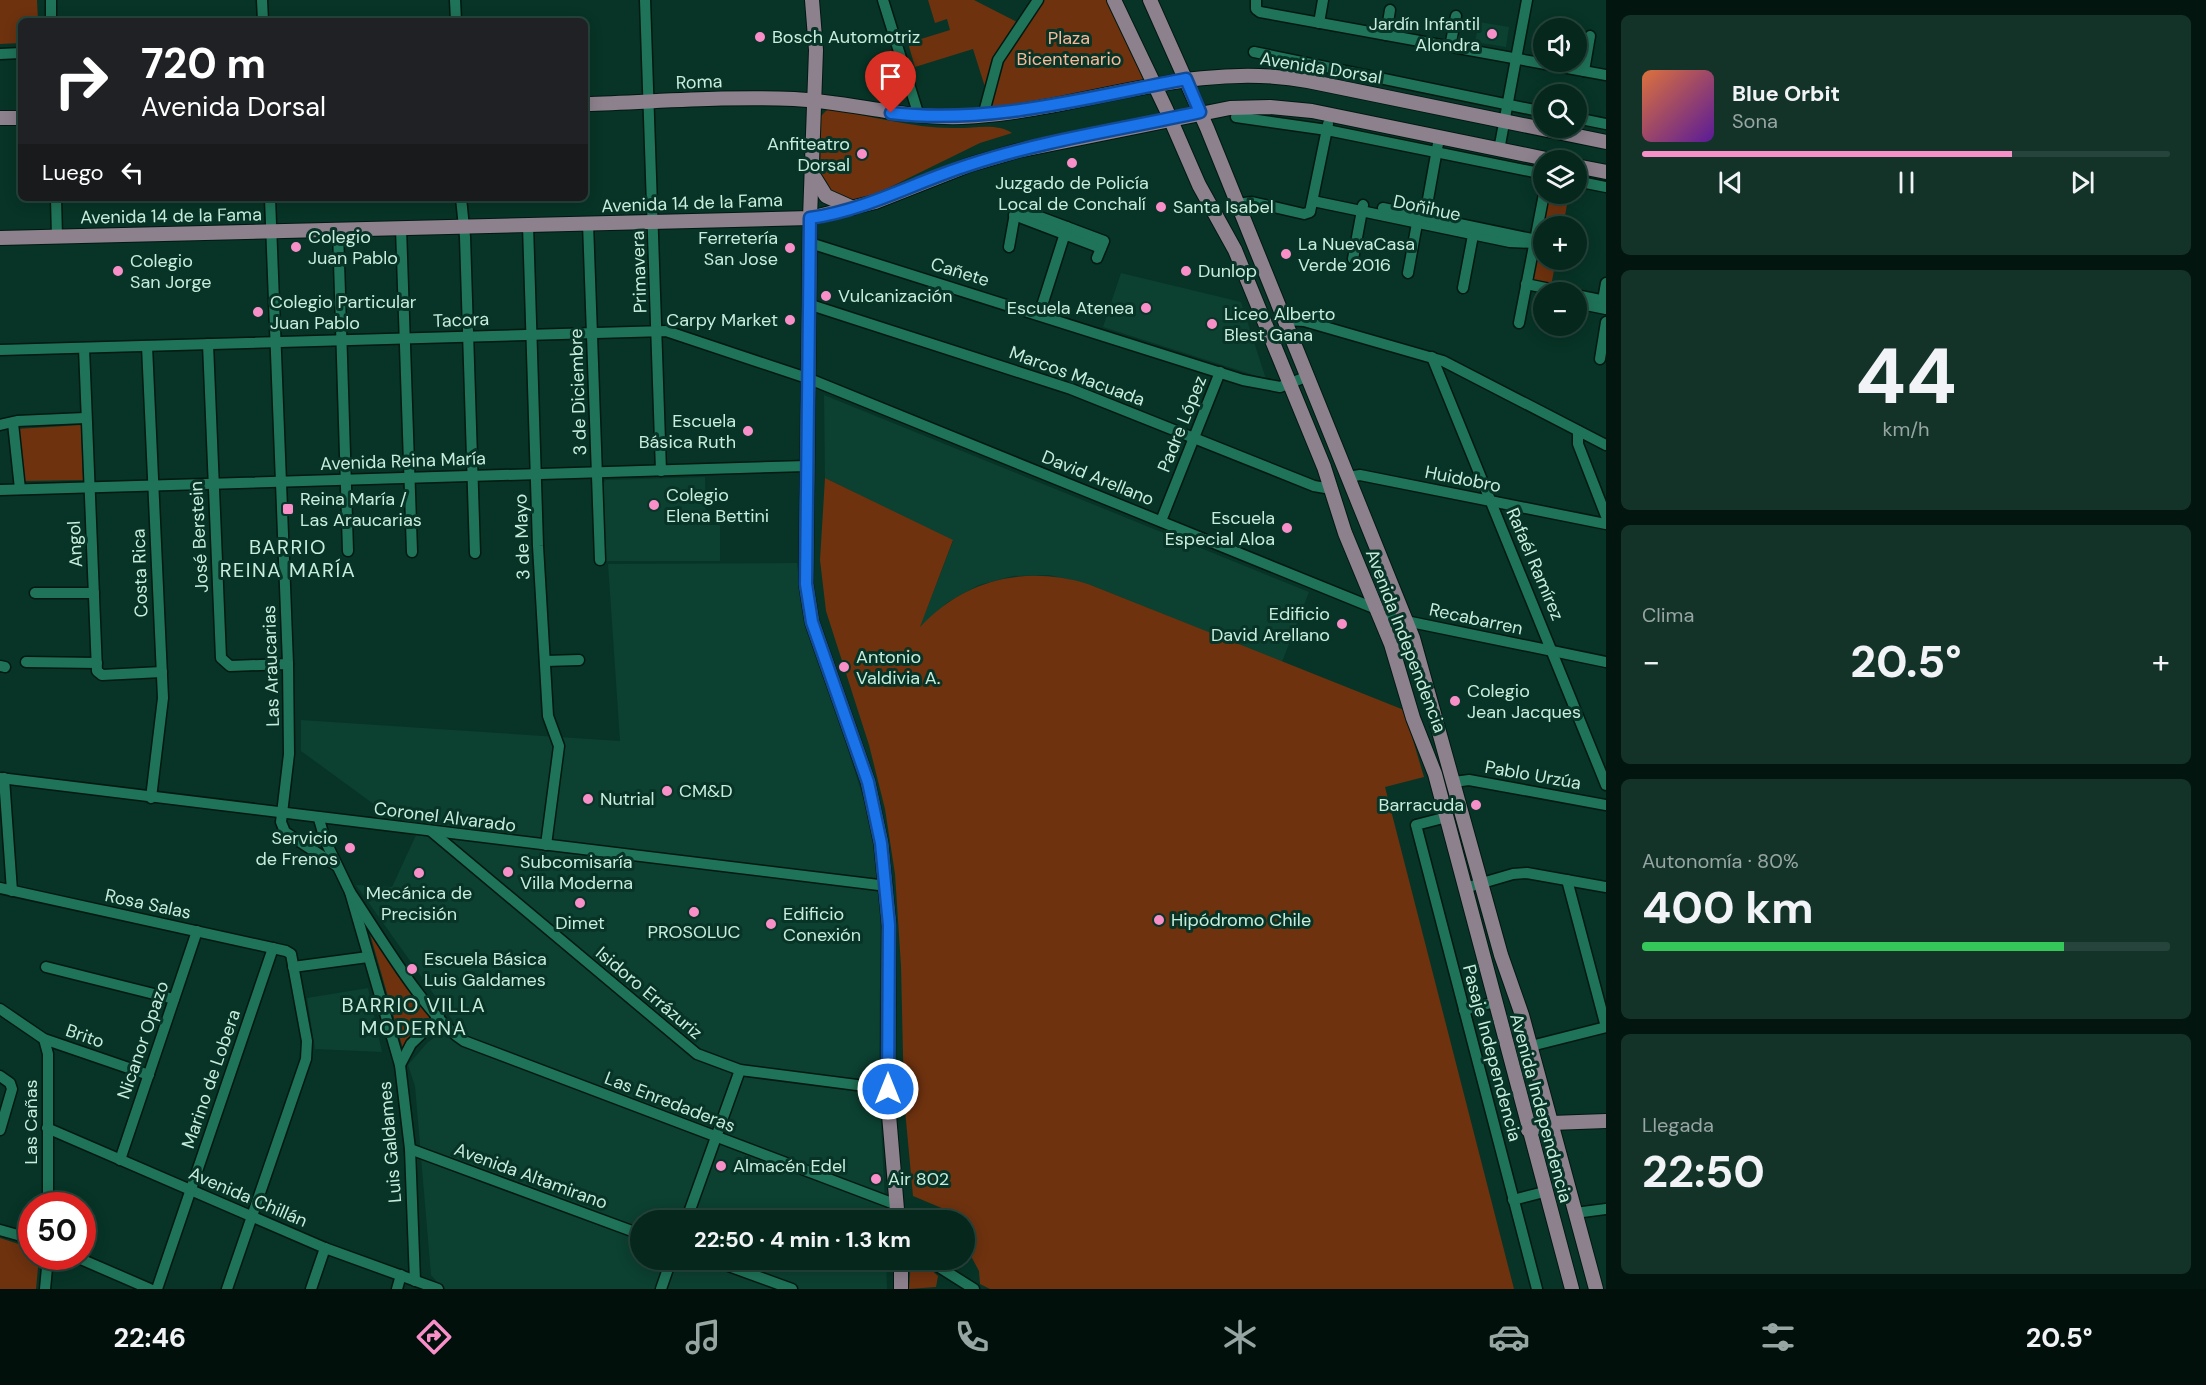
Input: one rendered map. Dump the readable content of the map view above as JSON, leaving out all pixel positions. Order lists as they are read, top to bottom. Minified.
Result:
{"streets":{"main road":["Avenida Dorsal","Roma","Avenida 14 de la Fama","Avenida Independencia"],"street":["Doñihue","Primavera","Cañete","Tacora","Marcos Macuada","3 de Diciembre","Padre López","Avenida Reina María","David Arellano","Huidobro","José Berstein","3 de Mayo","Angol","Rafaél Ramírez","Costa Rica","Recabarren","Las Araucarias","Pablo Urzúa","Coronel Alvarado","Rosa Salas","Isidoro Errázuriz","Brito","Nicanor Opazo","Pasaje Independencia","Marino de Lobera","Las Enredaderas","Las Cañas","Luis Galdames","Avenida Altamirano","Avenida Chillán"]},"crossings":[["Avenida Dorsal","Roma"],["Avenida Dorsal","Avenida Independencia"],["Roma","Primavera"],["Avenida 14 de la Fama","Primavera"],["Avenida 14 de la Fama","3 de Diciembre"],["Avenida 14 de la Fama","3 de Mayo"],["Avenida 14 de la Fama","Las Araucarias"],["Doñihue","Avenida Independencia"],["Primavera","Tacora"],["Primavera","Avenida Reina María"],["Cañete","Padre López"],["Cañete","Avenida Independencia"],["Tacora","3 de Diciembre"],["Tacora","David Arellano"],["Tacora","José Berstein"],["Tacora","3 de Mayo"],["Tacora","Angol"],["Tacora","Costa Rica"],["Tacora","Las Araucarias"],["Marcos Macuada","Padre López"],["Marcos Macuada","Avenida Independencia"],["3 de Diciembre","Avenida Reina María"],["Padre López","David Arellano"],["Avenida Reina María","José Berstein"],["Avenida Reina María","3 de Mayo"],["Avenida Reina María","Angol"],["Avenida Reina María","Costa Rica"],["Avenida Reina María","Las Araucarias"],["David Arellano","Recabarren"],["David Arellano","Avenida Independencia"],["Huidobro","Rafaél Ramírez"],["Huidobro","Avenida Independencia"],["José Berstein","Las Araucarias"],["3 de Mayo","Coronel Alvarado"],["Rafaél Ramírez","Recabarren"],["Costa Rica","Coronel Alvarado"],["Recabarren","Avenida Independencia"],["Avenida Independencia","Pablo Urzúa"],["Avenida Independencia","Pasaje Independencia"],["Las Araucarias","Coronel Alvarado"],["Coronel Alvarado","Isidoro Errázuriz"],["Coronel Alvarado","Luis Galdames"],["Rosa Salas","Nicanor Opazo"],["Rosa Salas","Marino de Lobera"],["Brito","Nicanor Opazo"],["Brito","Las Cañas"],["Nicanor Opazo","Avenida Chillán"],["Marino de Lobera","Avenida Chillán"],["Las Enredaderas","Luis Galdames"],["Las Cañas","Avenida Chillán"],["Luis Galdames","Avenida Altamirano"],["Luis Galdames","Avenida Chillán"]],"districts":["BARRIO REINA MARÍA","BARRIO VILLA MODERNA"],"parks":["Plaza Bicentenario"],"places":{"other":["Jardín Infantil Alondra","Bosch Automotriz","Anfiteatro Dorsal","Juzgado de Policía Local de Conchalí","Santa Isabel","Colegio Juan Pablo","Ferretería San Jose","La NuevaCasa Verde 2016","Colegio San Jorge","Dunlop","Vulcanización","Escuela Atenea","Colegio Particular Juan Pablo","Carpy Market","Liceo Alberto Blest Gana","Escuela Básica Ruth","Colegio Elena Bettini","Escuela Especial Aloa","Edificio David Arellano","Antonio Valdivia A.","Colegio Jean Jacques","CM&D","Nutrial","Barracuda","Servicio de Frenos","Subcomisaría Villa Moderna","Mecánica de Precisión","Dimet","PROSOLUC","Hipódromo Chile","Edificio Conexión","Escuela Básica Luis Galdames","Almacén Edel","Air 802"],"transit":["Reina María / Las Araucarias"]},"page":{"map_buttons":["+","−"],"turn":["720 m","Avenida Dorsal"],"song":["Blue Orbit","Sona"],"then":"Luego","tile":[["44","km/h"],"Clima",["Autonomía · 80%","400 km"],["Llegada","22:50"]],"heat":["−","20.5°","+"],"limit":"50","trip":"22:50 · 4 min · 1.3 km","tabs":["22:46","20.5°"]}}
